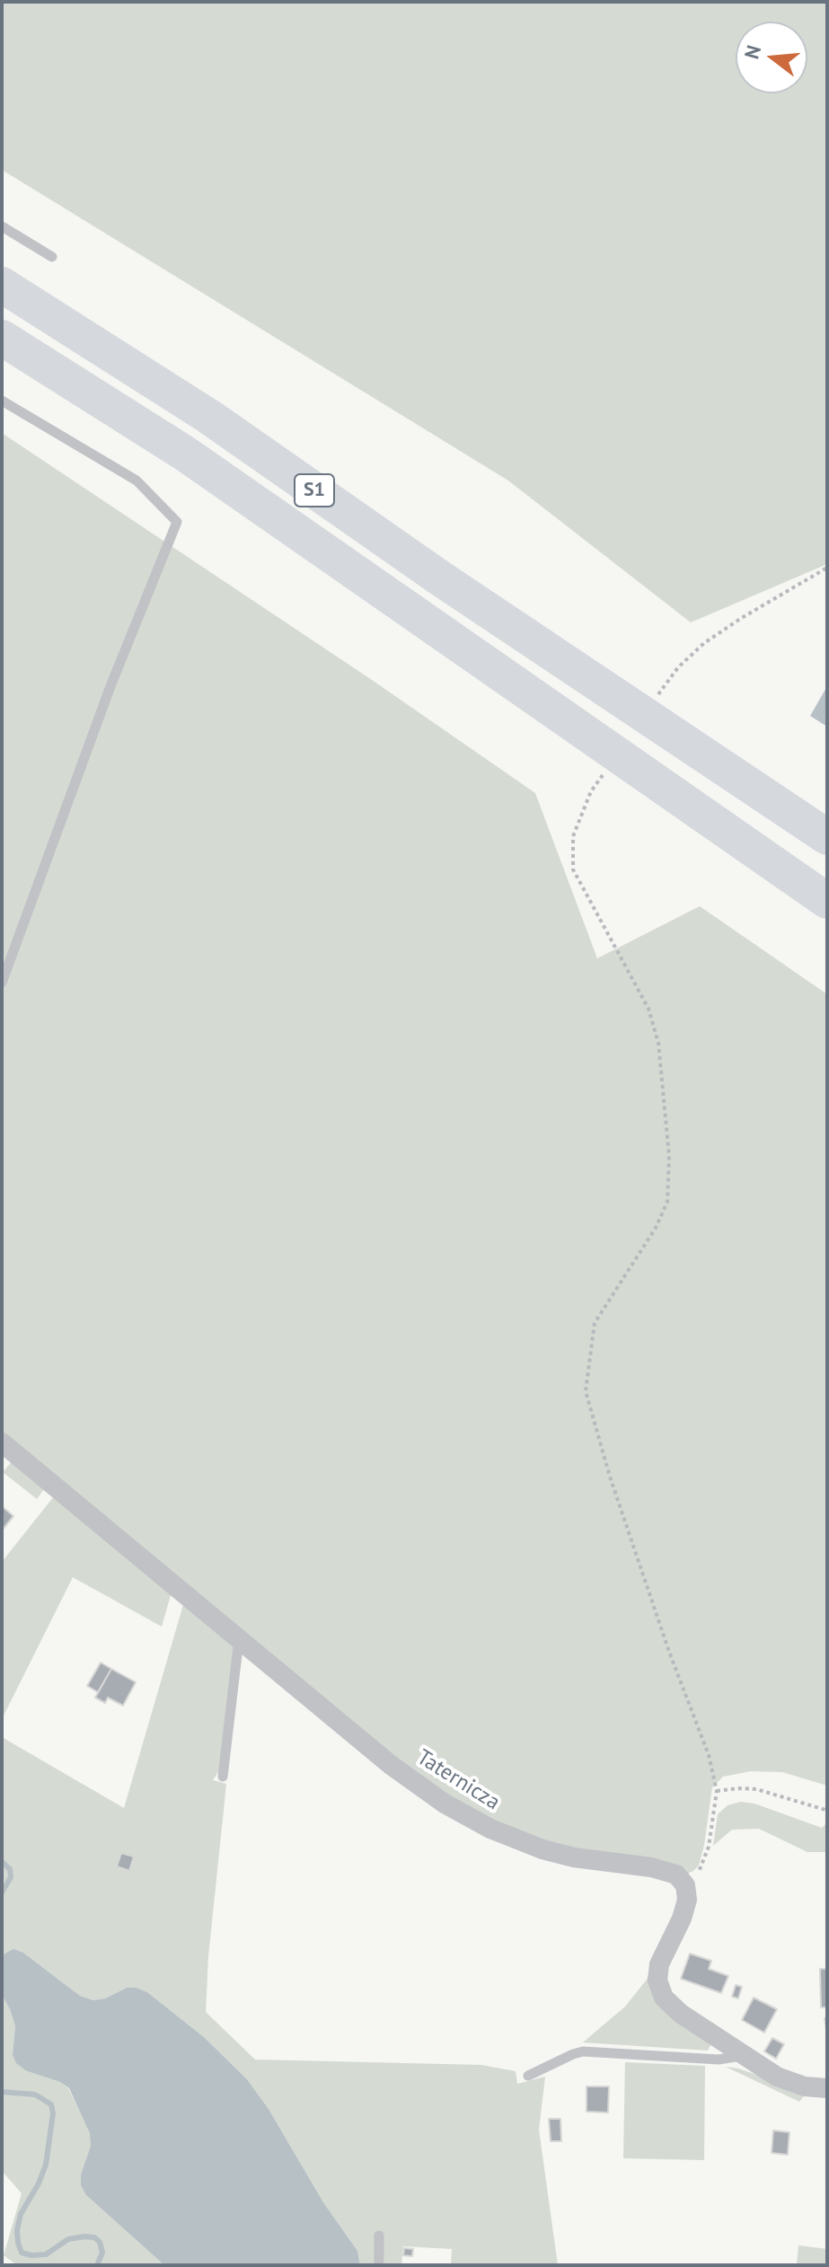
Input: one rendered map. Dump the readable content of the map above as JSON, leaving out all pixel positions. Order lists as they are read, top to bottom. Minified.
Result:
{"streets":{"highway":["S1"],"street":["Taternicza"]},"north":"left"}
